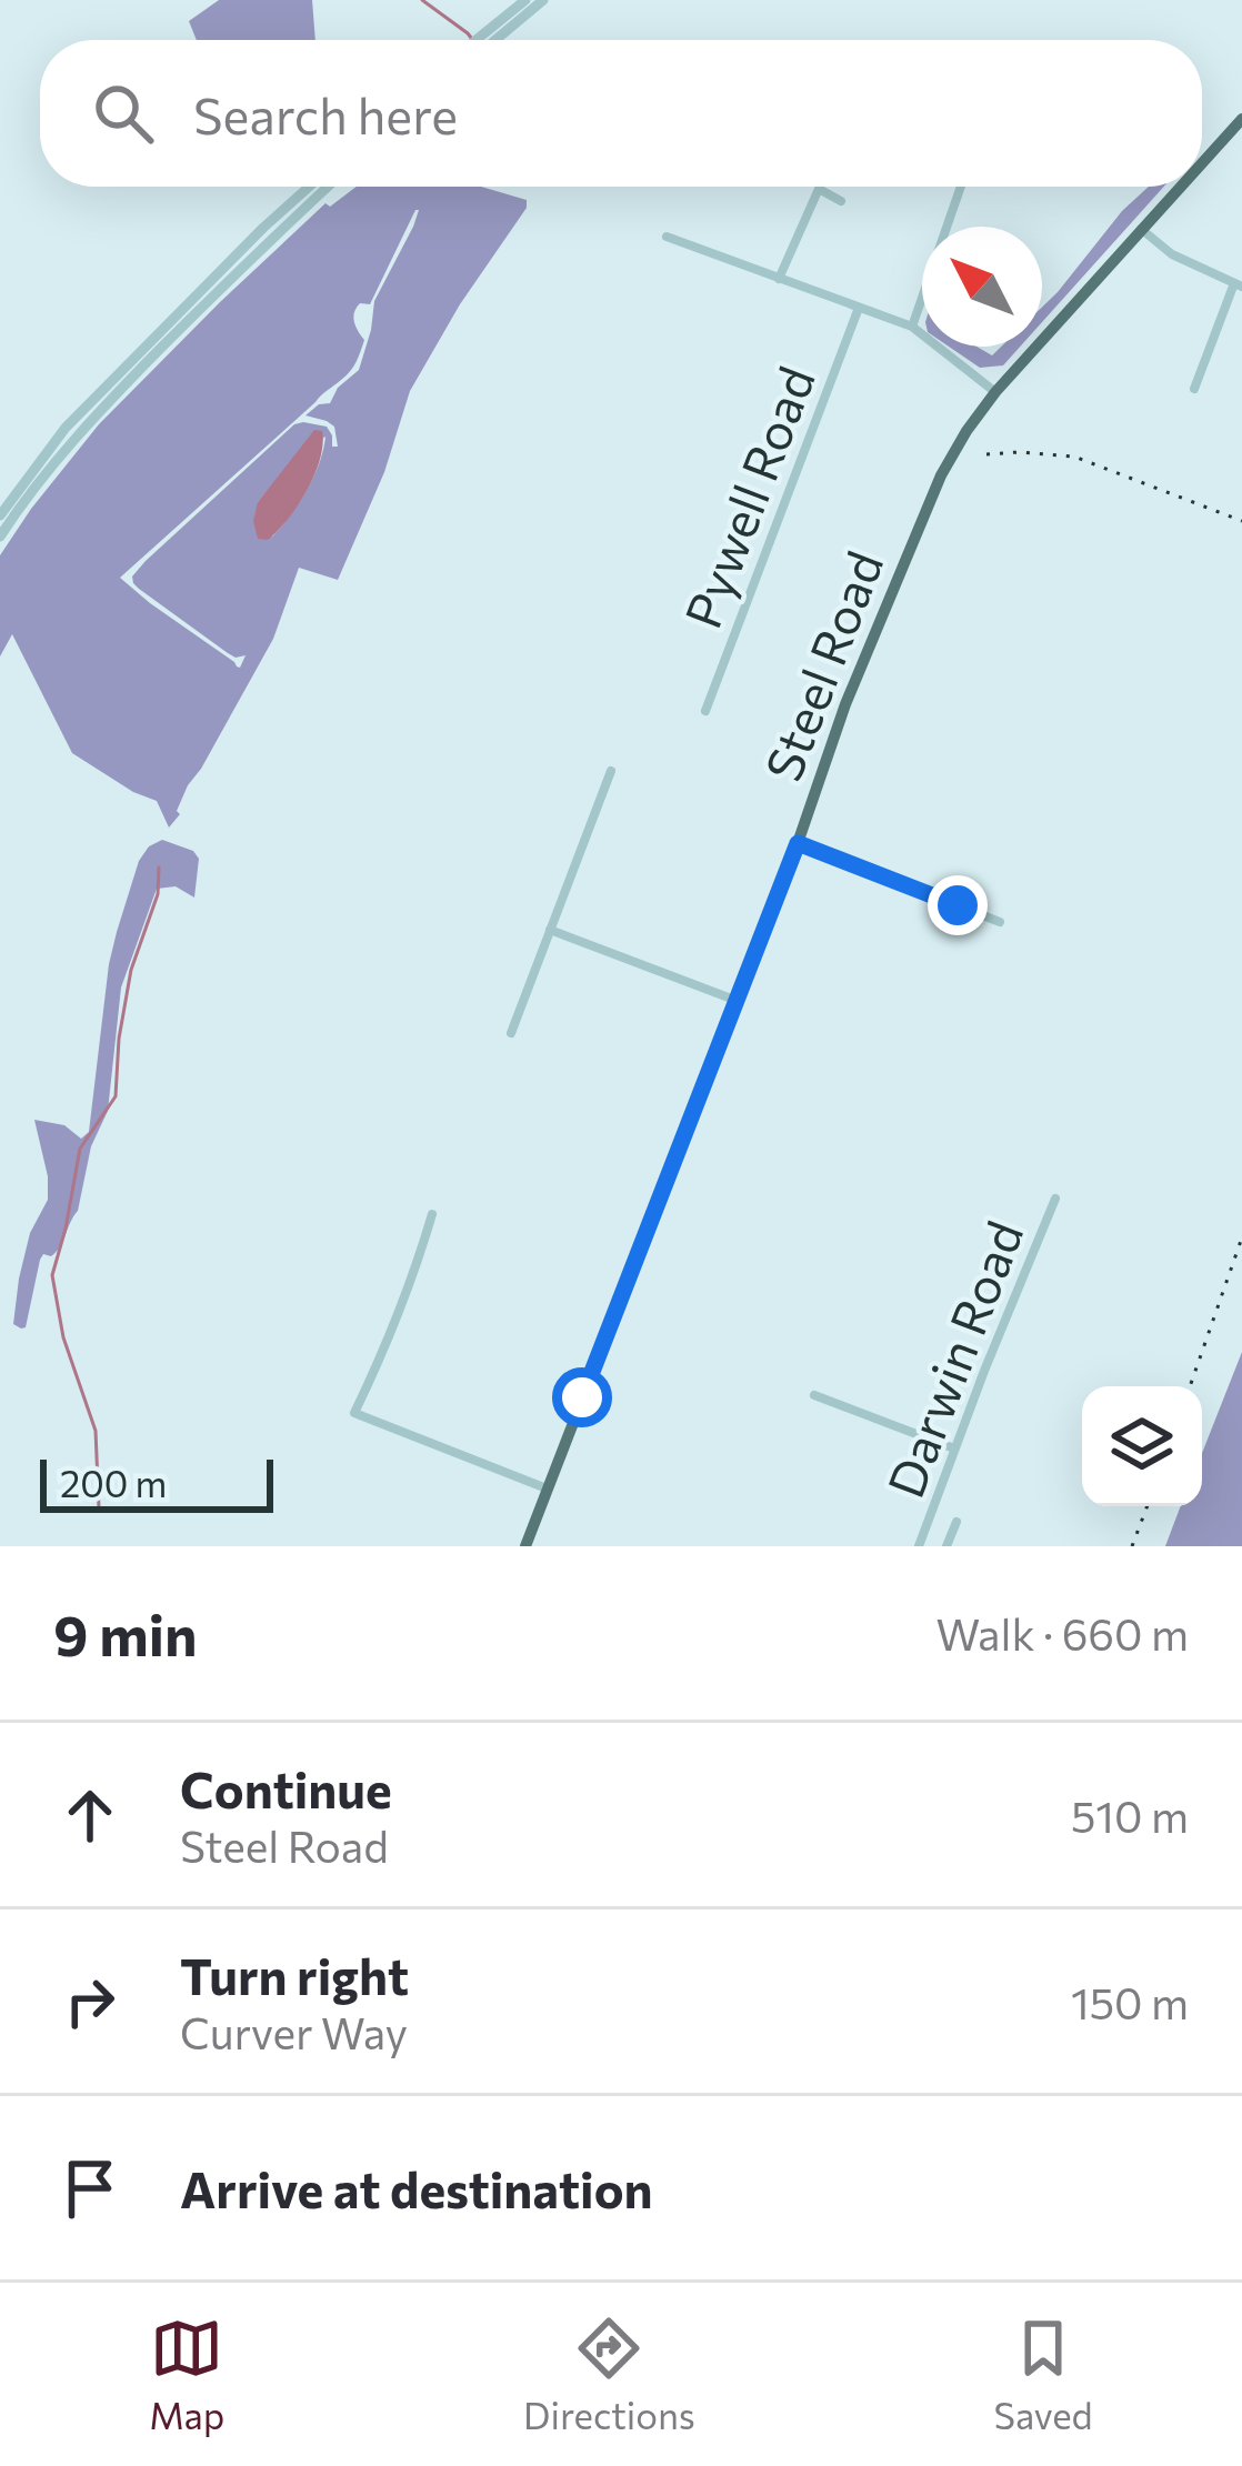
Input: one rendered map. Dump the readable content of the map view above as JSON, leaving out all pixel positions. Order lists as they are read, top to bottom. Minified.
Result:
{"streets":{"main road":["Steel Road"],"street":["Pywell Road","Darwin Road"]},"scale_bar":"200 m","north":"top left","page":{"search":"Search here","scale":"200 m","heading":["9 min","Walk · 660 m"],"list":[["Continue","Steel Road","510 m"],["Turn right","Curver Way","150 m"],"Arrive at destination"],"nav":["Map","Directions","Saved"]}}
